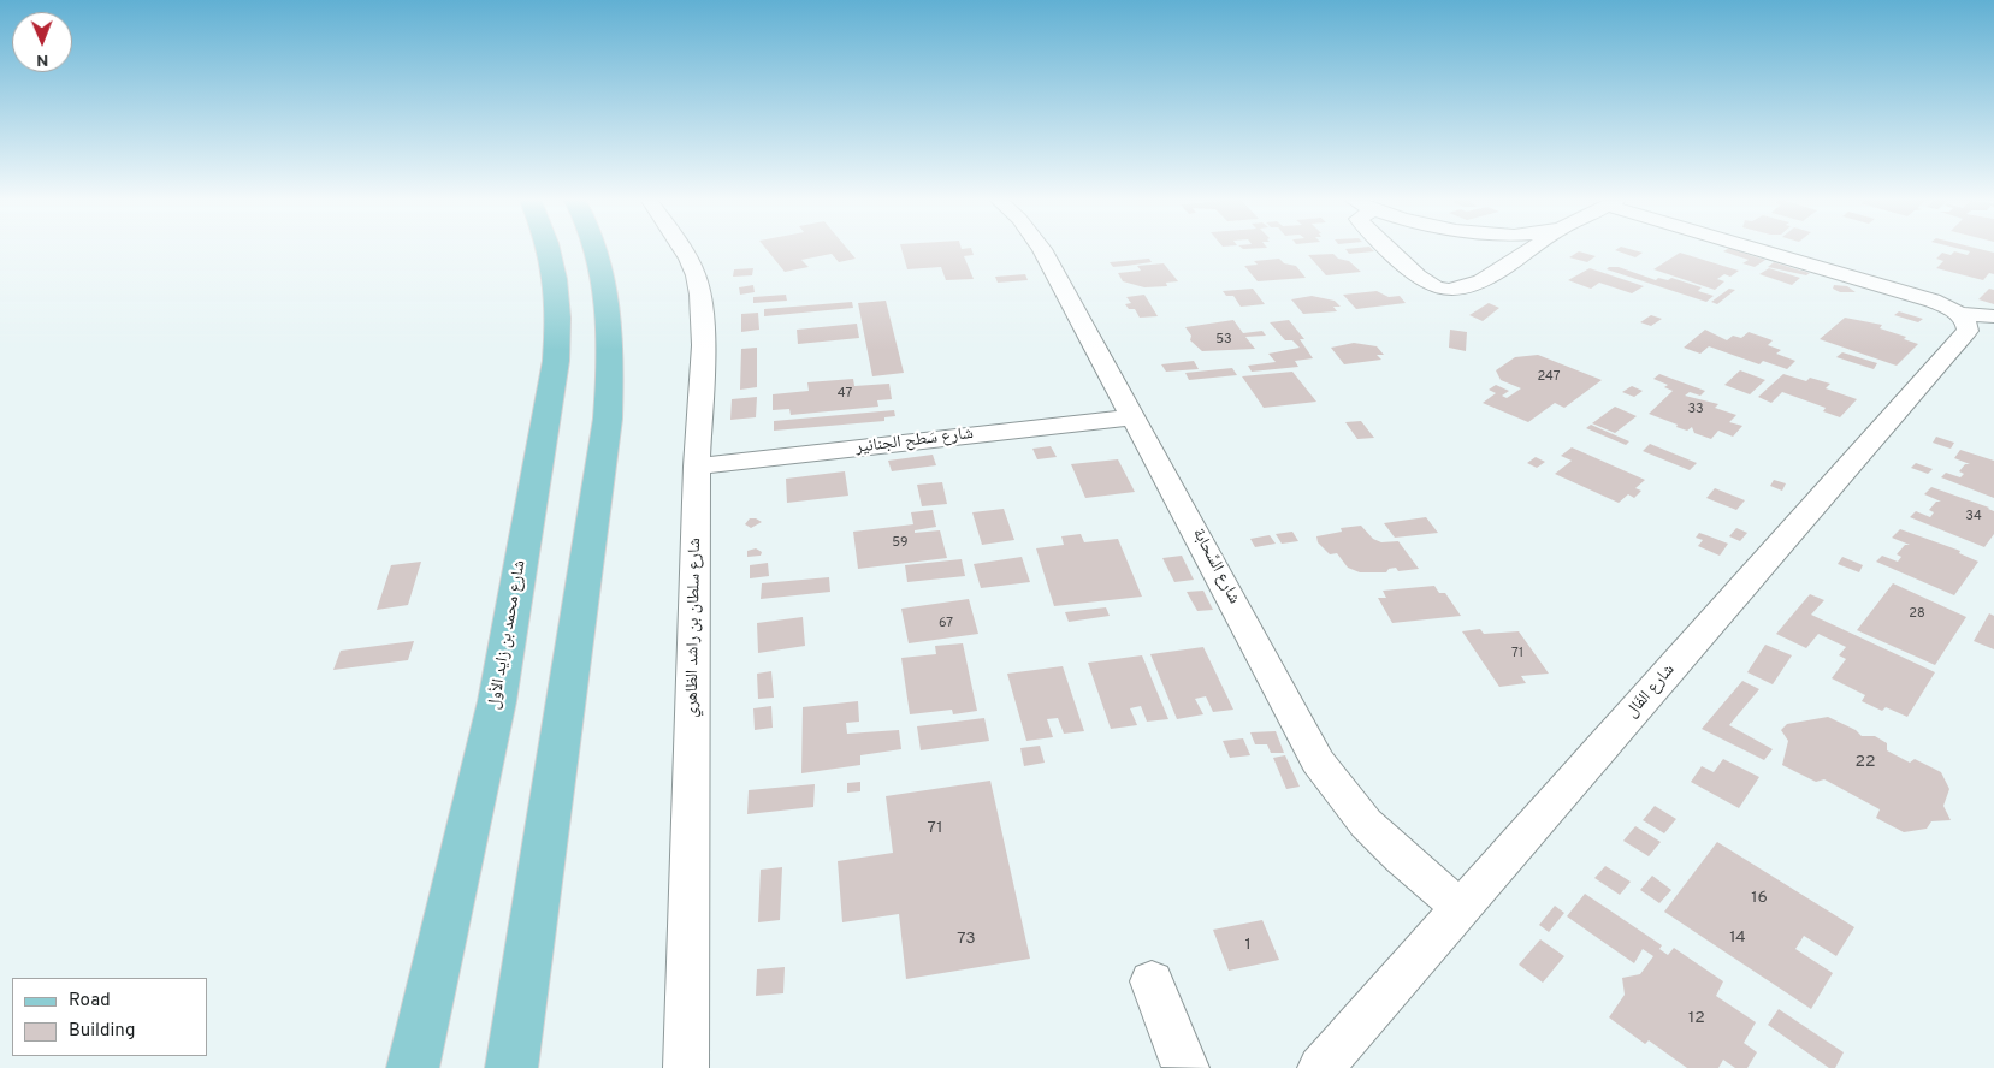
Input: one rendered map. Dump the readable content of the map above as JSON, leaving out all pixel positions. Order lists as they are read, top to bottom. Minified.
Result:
{"streets":{"main road":["شارع محمد بن زايد الأول"],"street":["شارع سَطح الجنانير","شارع السَّحابة","شارع سلطان بن راشد الظاهري","شارع الفَال"]},"crossings":[["شارع سَطح الجنانير","شارع السَّحابة"],["شارع سَطح الجنانير","شارع سلطان بن راشد الظاهري"],["شارع السَّحابة","شارع الفَال"]],"house_numbers":["53","247","47","33","34","59","28","67","71","22","71","16","14","73","1","12"],"legend":["Road","Building"],"north":"bottom"}
